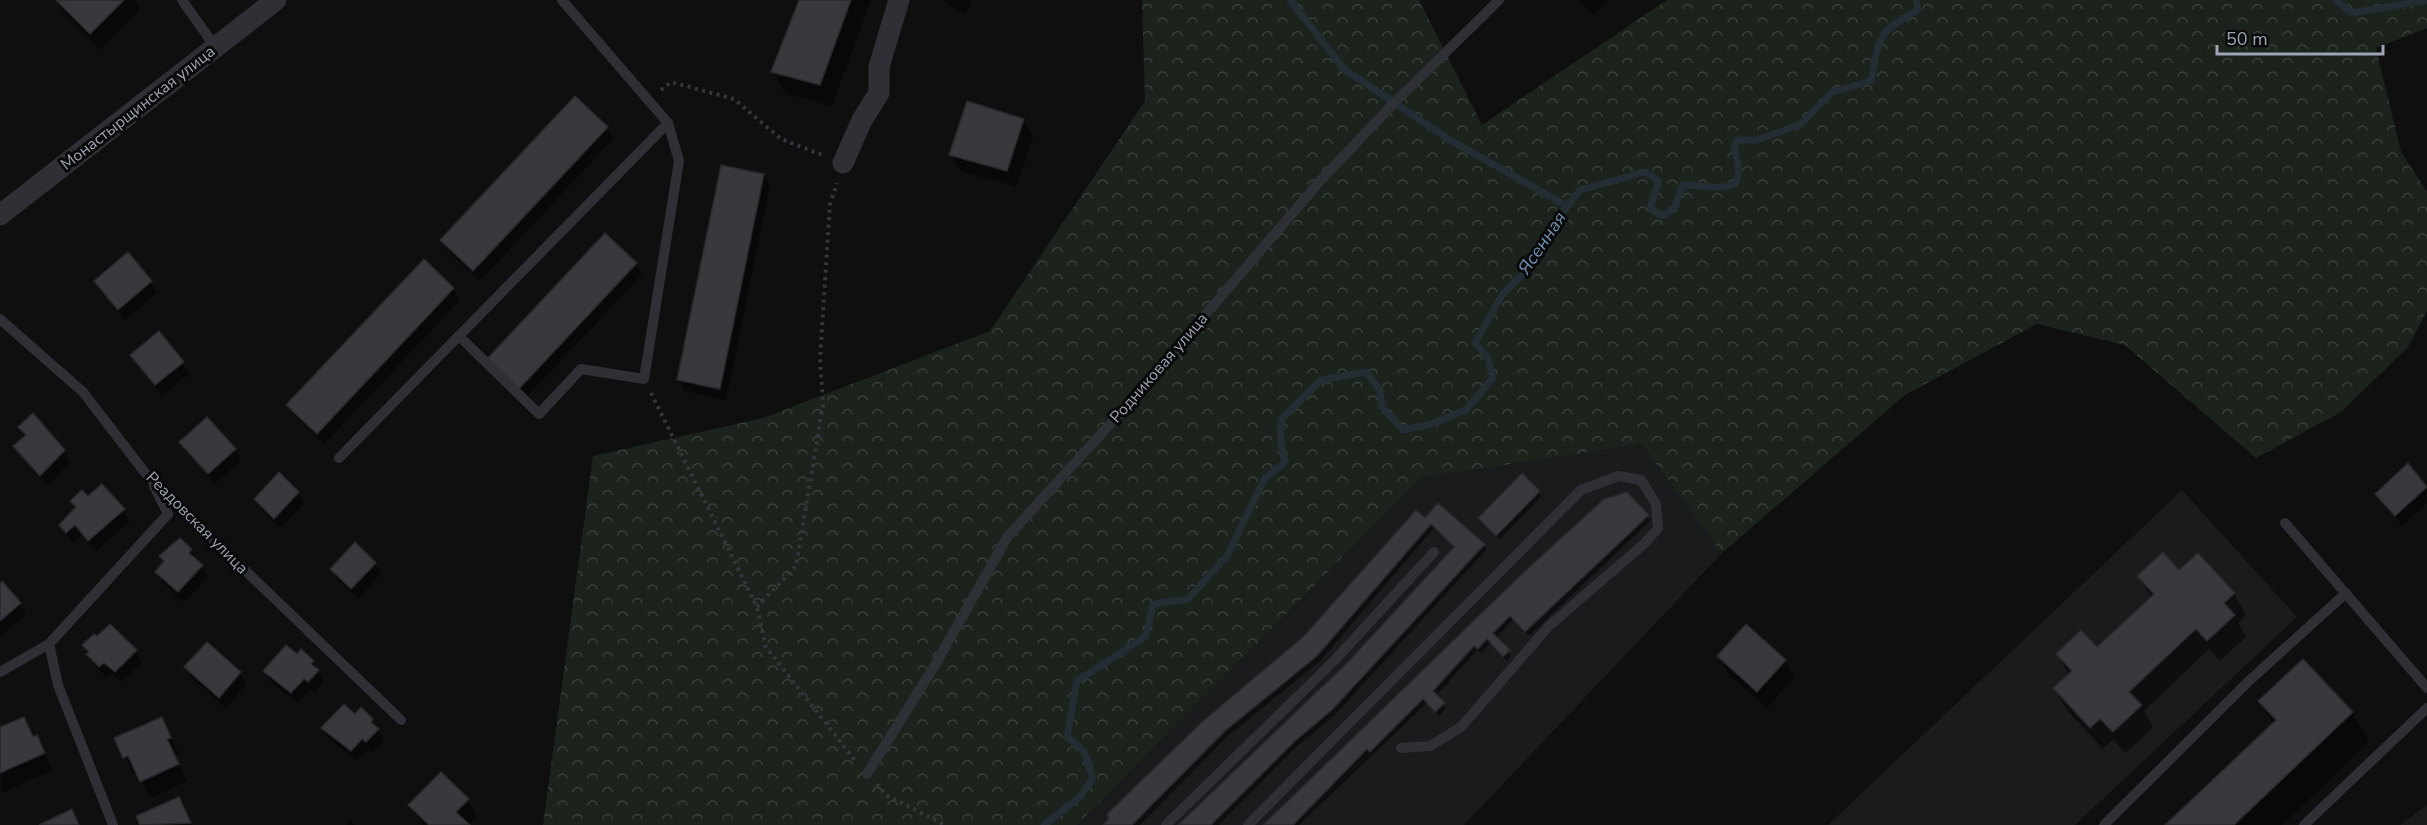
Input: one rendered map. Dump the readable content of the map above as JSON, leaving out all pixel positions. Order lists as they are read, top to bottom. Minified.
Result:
{"streets":{"street":["Монастырщинская улица"],"lane":["Родниковая улица","Реадовская улица"]},"water":["Ясенная"],"scale_bar":"50 m"}
